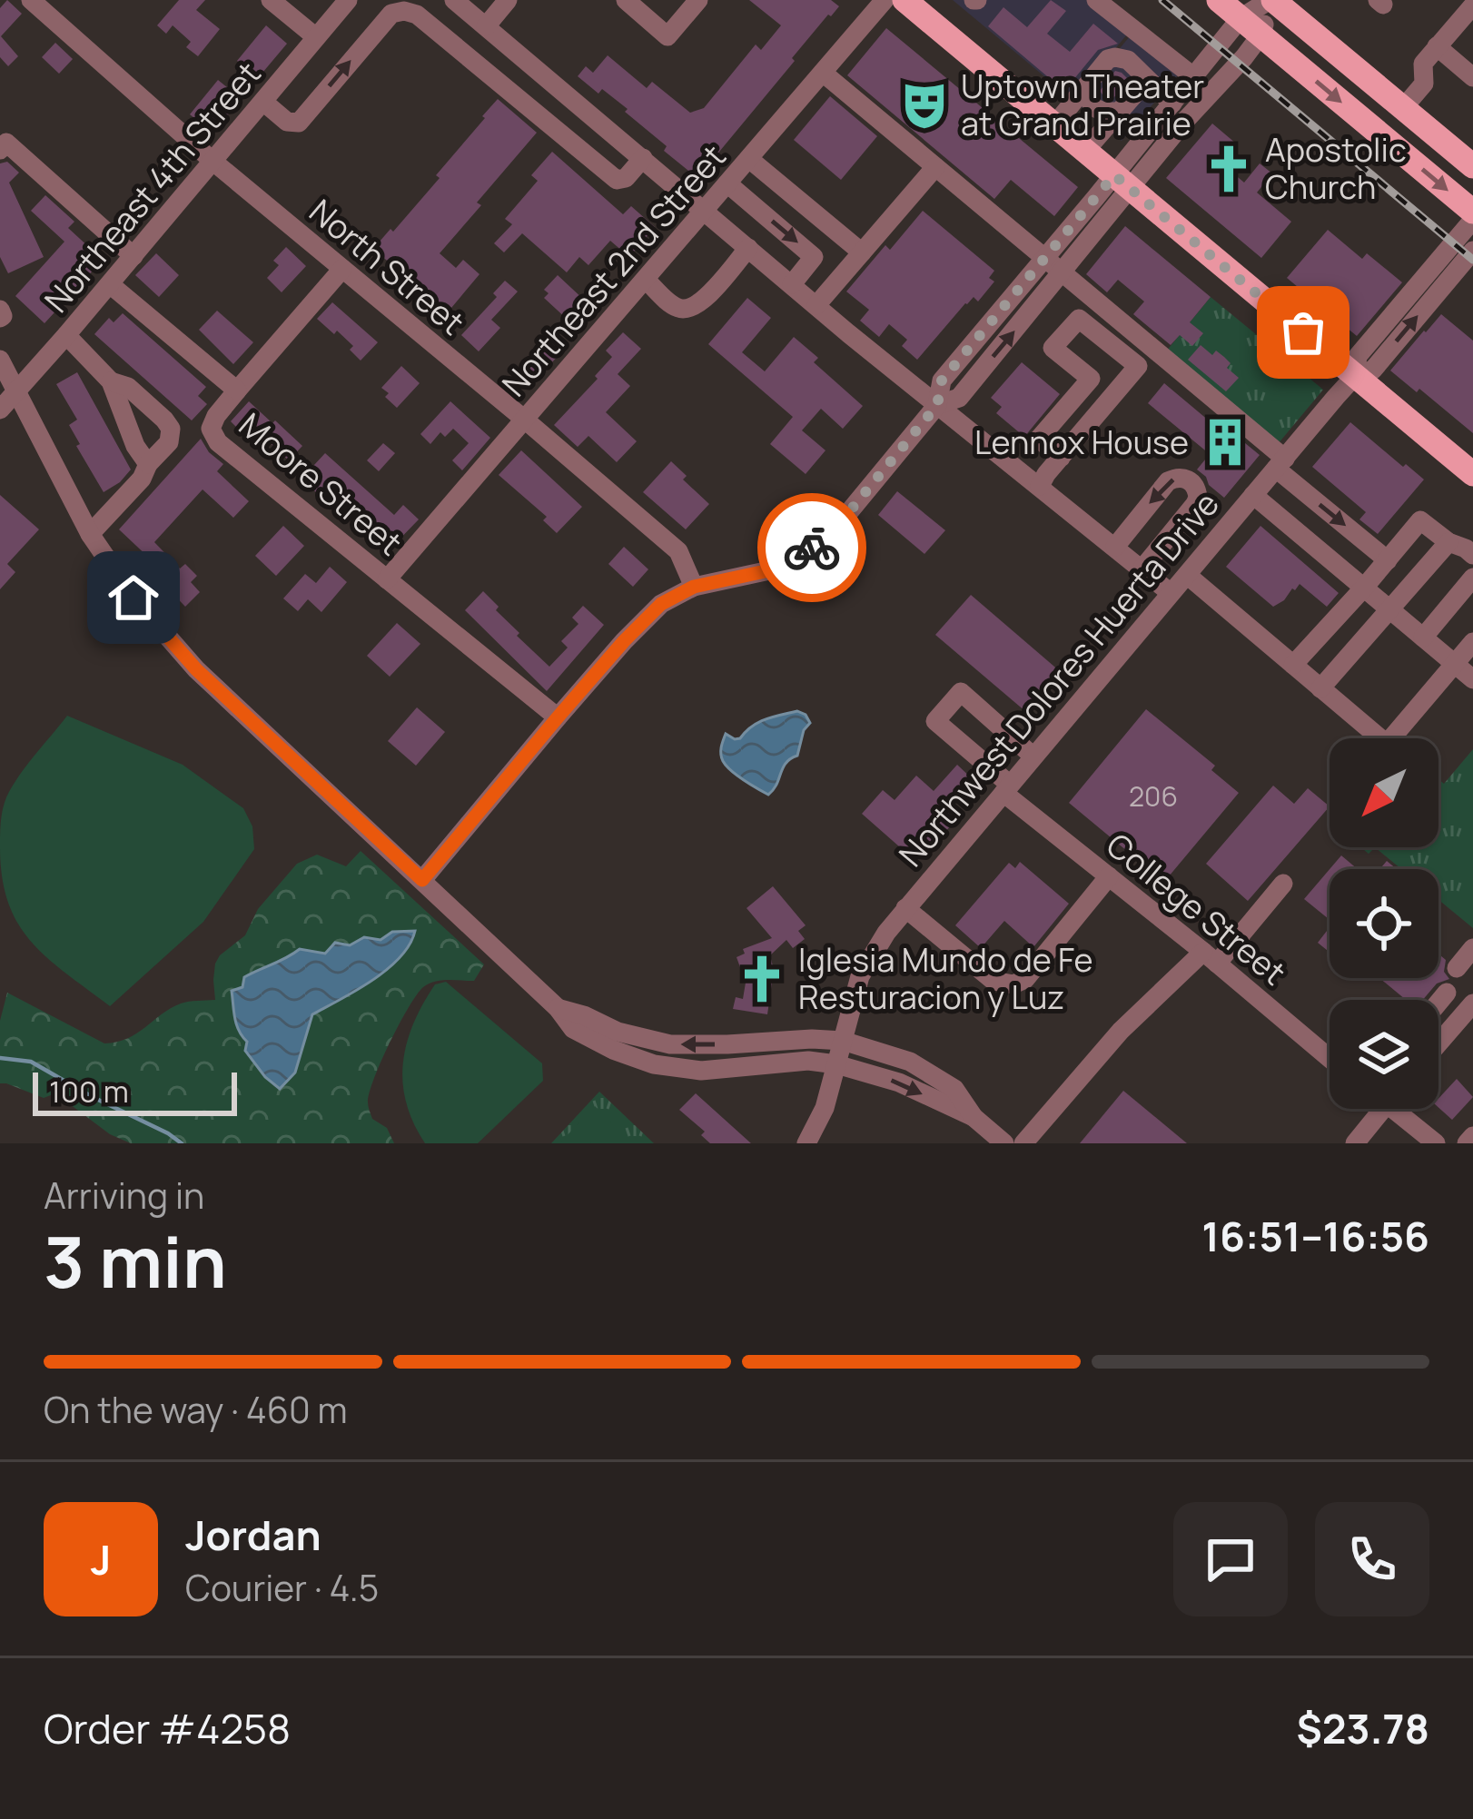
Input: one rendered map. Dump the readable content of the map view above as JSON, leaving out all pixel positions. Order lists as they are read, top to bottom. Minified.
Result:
{"streets":{"street":["Northeast 4th Street","North Street","Northeast 2nd Street","Moore Street","Northwest Dolores Huerta Drive","College Street"]},"crossings":[["Northeast 4th Street","North Street"],["Northeast 4th Street","Moore Street"],["North Street","Northeast 2nd Street"],["Northeast 2nd Street","Moore Street"],["Northwest Dolores Huerta Drive","College Street"]],"places":{"theatre":["Uptown Theater at Grand Prairie"],"church":["Apostolic Church","Iglesia Mundo de Fe Resturacion y Luz"],"building":["Lennox House"]},"house_numbers":["206"],"scale_bar":"100 m","north":"bottom left","page":{"scale":"100 m","heading":["3 min","Arriving in","16:51–16:56"],"panel":["Jordan","Courier · 4.5","Order #4258","$23.78"],"bar":"On the way · 460 m","round":"J"}}
